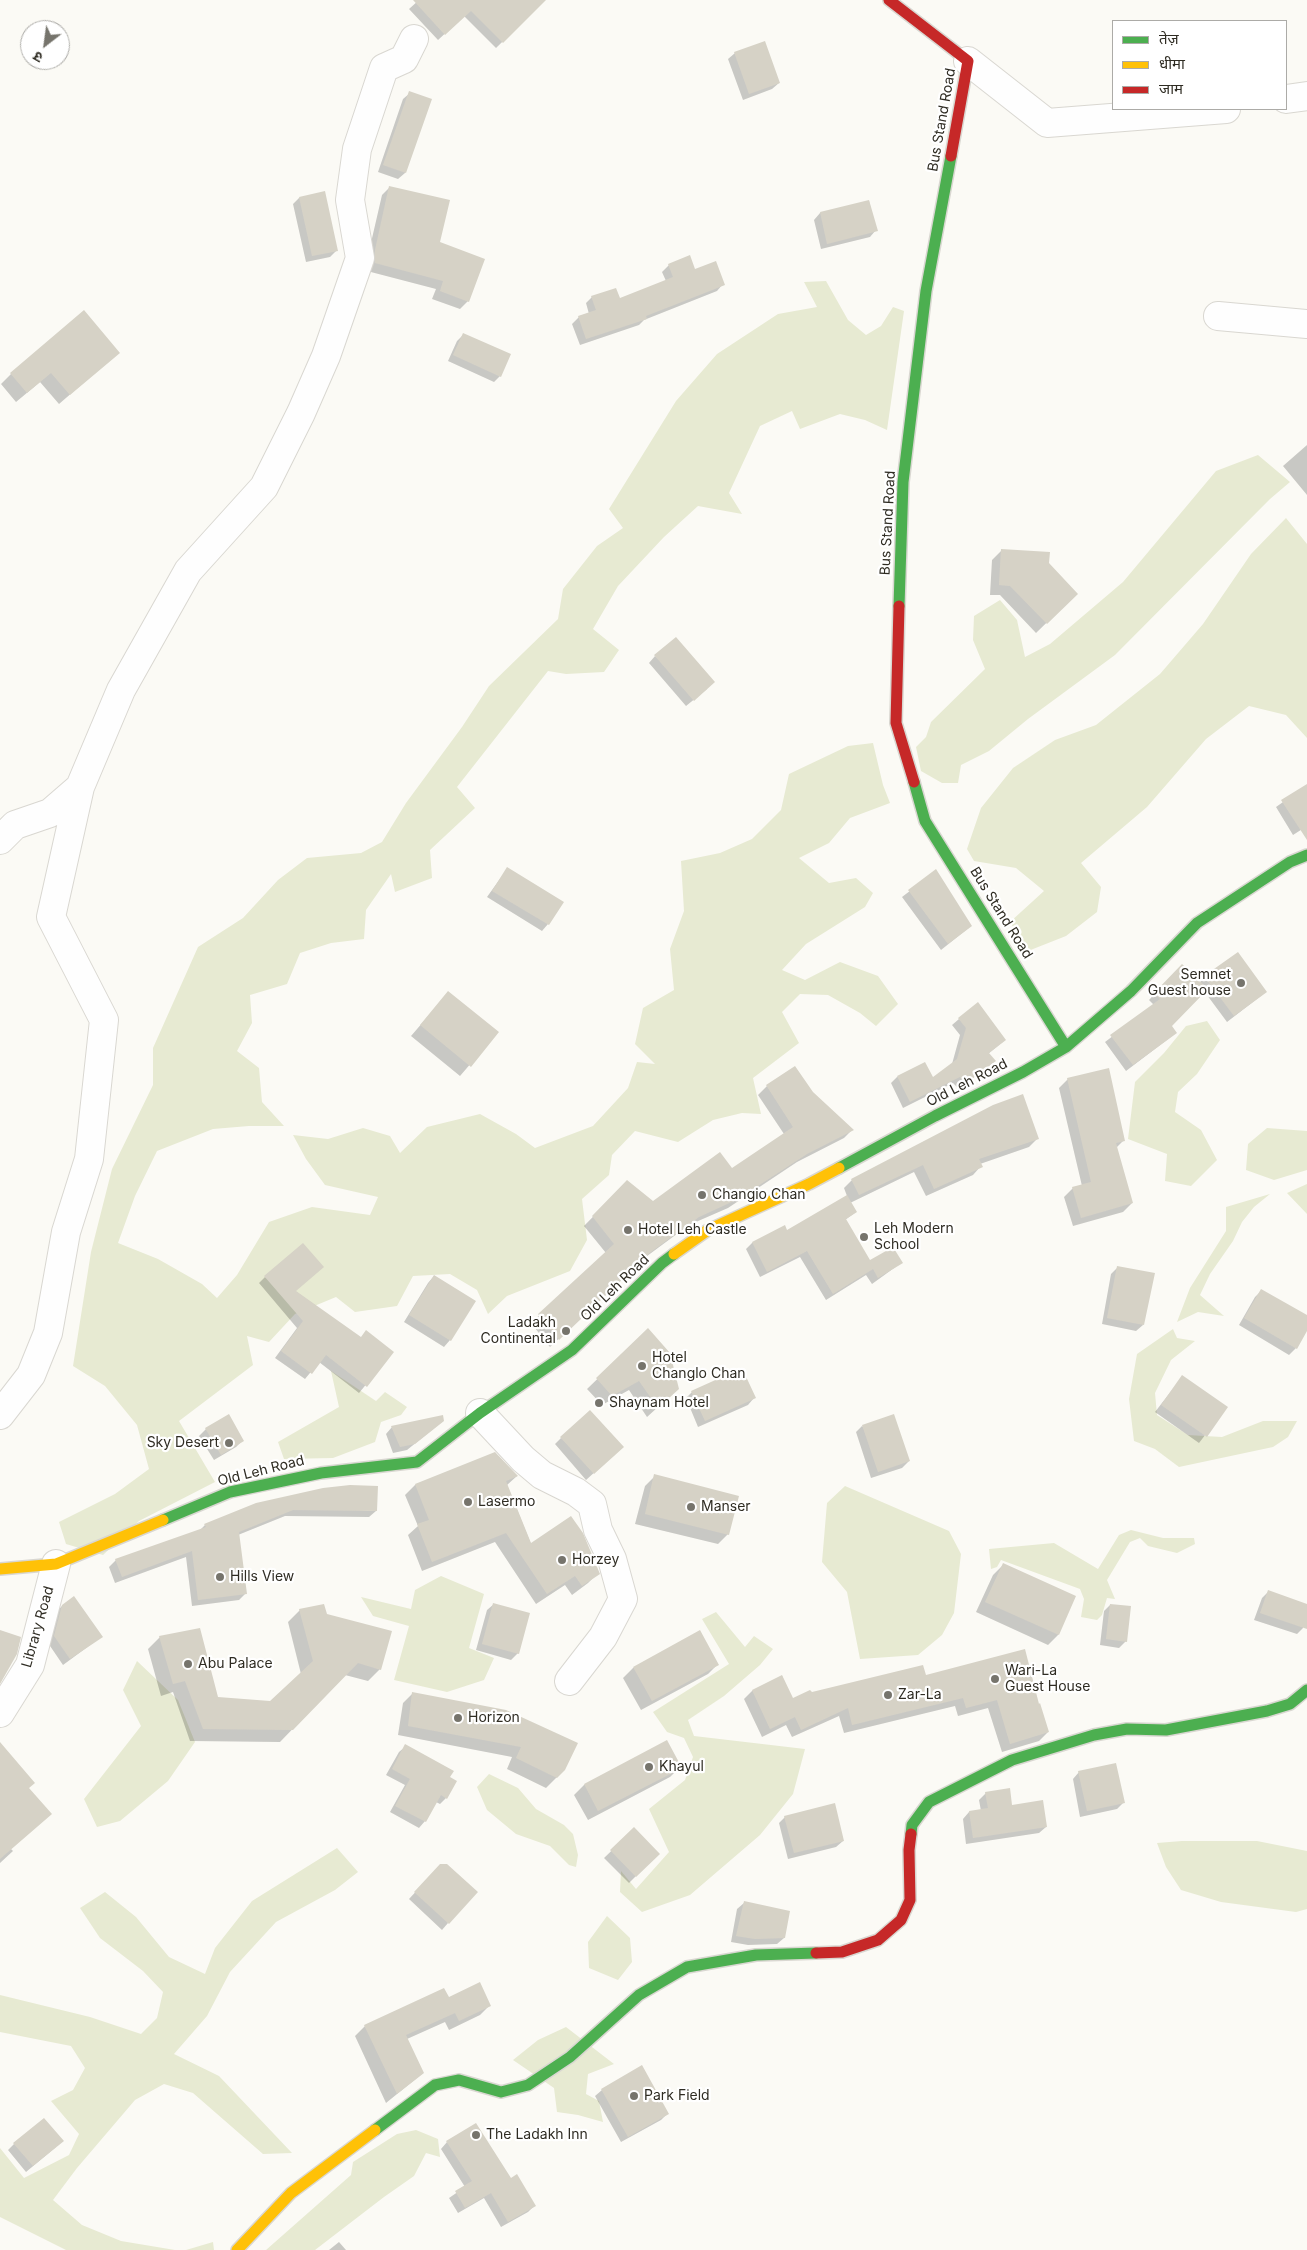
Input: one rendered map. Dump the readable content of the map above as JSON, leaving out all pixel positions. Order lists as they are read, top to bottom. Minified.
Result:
{"streets":{"street":["Bus Stand Road","Old Leh Road","Library Road"]},"crossings":[["Bus Stand Road","Old Leh Road"],["Old Leh Road","Library Road"]],"places":["Semnet Guest house","Changio Chan","Hotel Leh Castle","Leh Modern School","Ladakh Continental","Hotel Changlo Chan","Shaynam Hotel","Sky Desert","Lasermo","Manser","Horzey","Hills View","Abu Palace","Wari-La Guest House","Zar-La","Horizon","Khayul","Park Field","The Ladakh Inn"],"legend":["तेज़","धीमा","जाम"],"north":"bottom left"}
